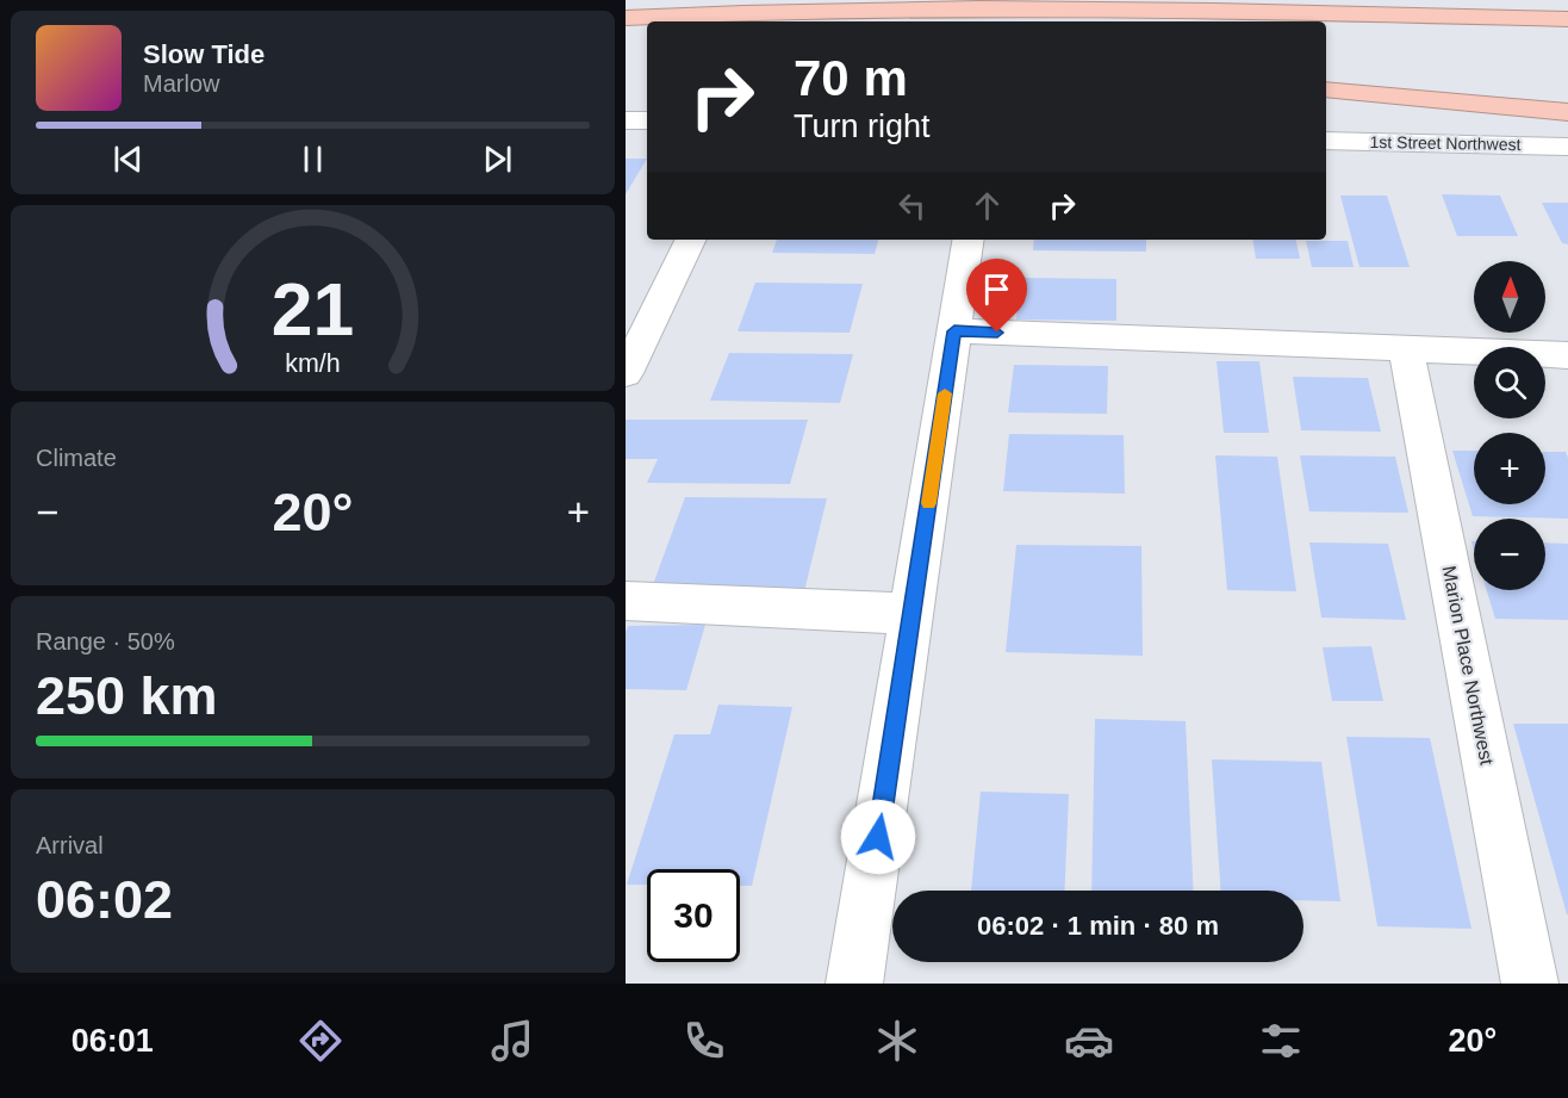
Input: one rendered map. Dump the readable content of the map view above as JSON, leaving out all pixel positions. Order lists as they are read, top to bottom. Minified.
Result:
{"streets":{"street":["1st Street Northwest","Marion Place Northwest"]},"north":"top","page":{"turn":["70 m","Turn right"],"song":["Slow Tide","Marlow"],"map_buttons":["+","−"],"tile":["Climate",["Range · 50%","250 km"],["Arrival","06:02"]],"heat":["−","20°","+"],"limit":"30","trip":"06:02 · 1 min · 80 m","tabs":["06:01","20°"],"gauge":["21","km/h"]}}
